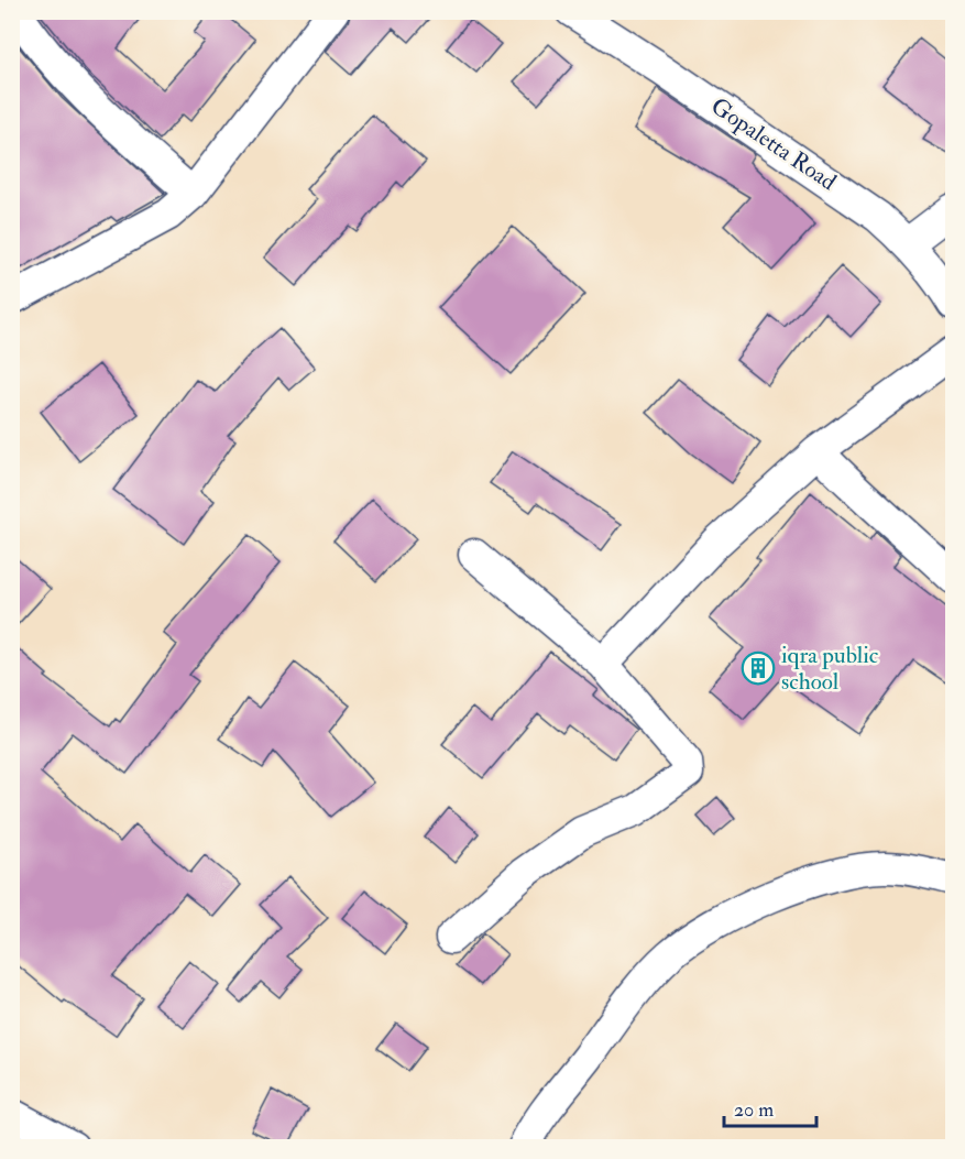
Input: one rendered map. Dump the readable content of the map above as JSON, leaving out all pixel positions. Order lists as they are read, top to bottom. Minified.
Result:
{"streets":{"street":["Gopaletta Road"]},"places":{"building":["iqra public school"]},"scale_bar":"20 m"}
